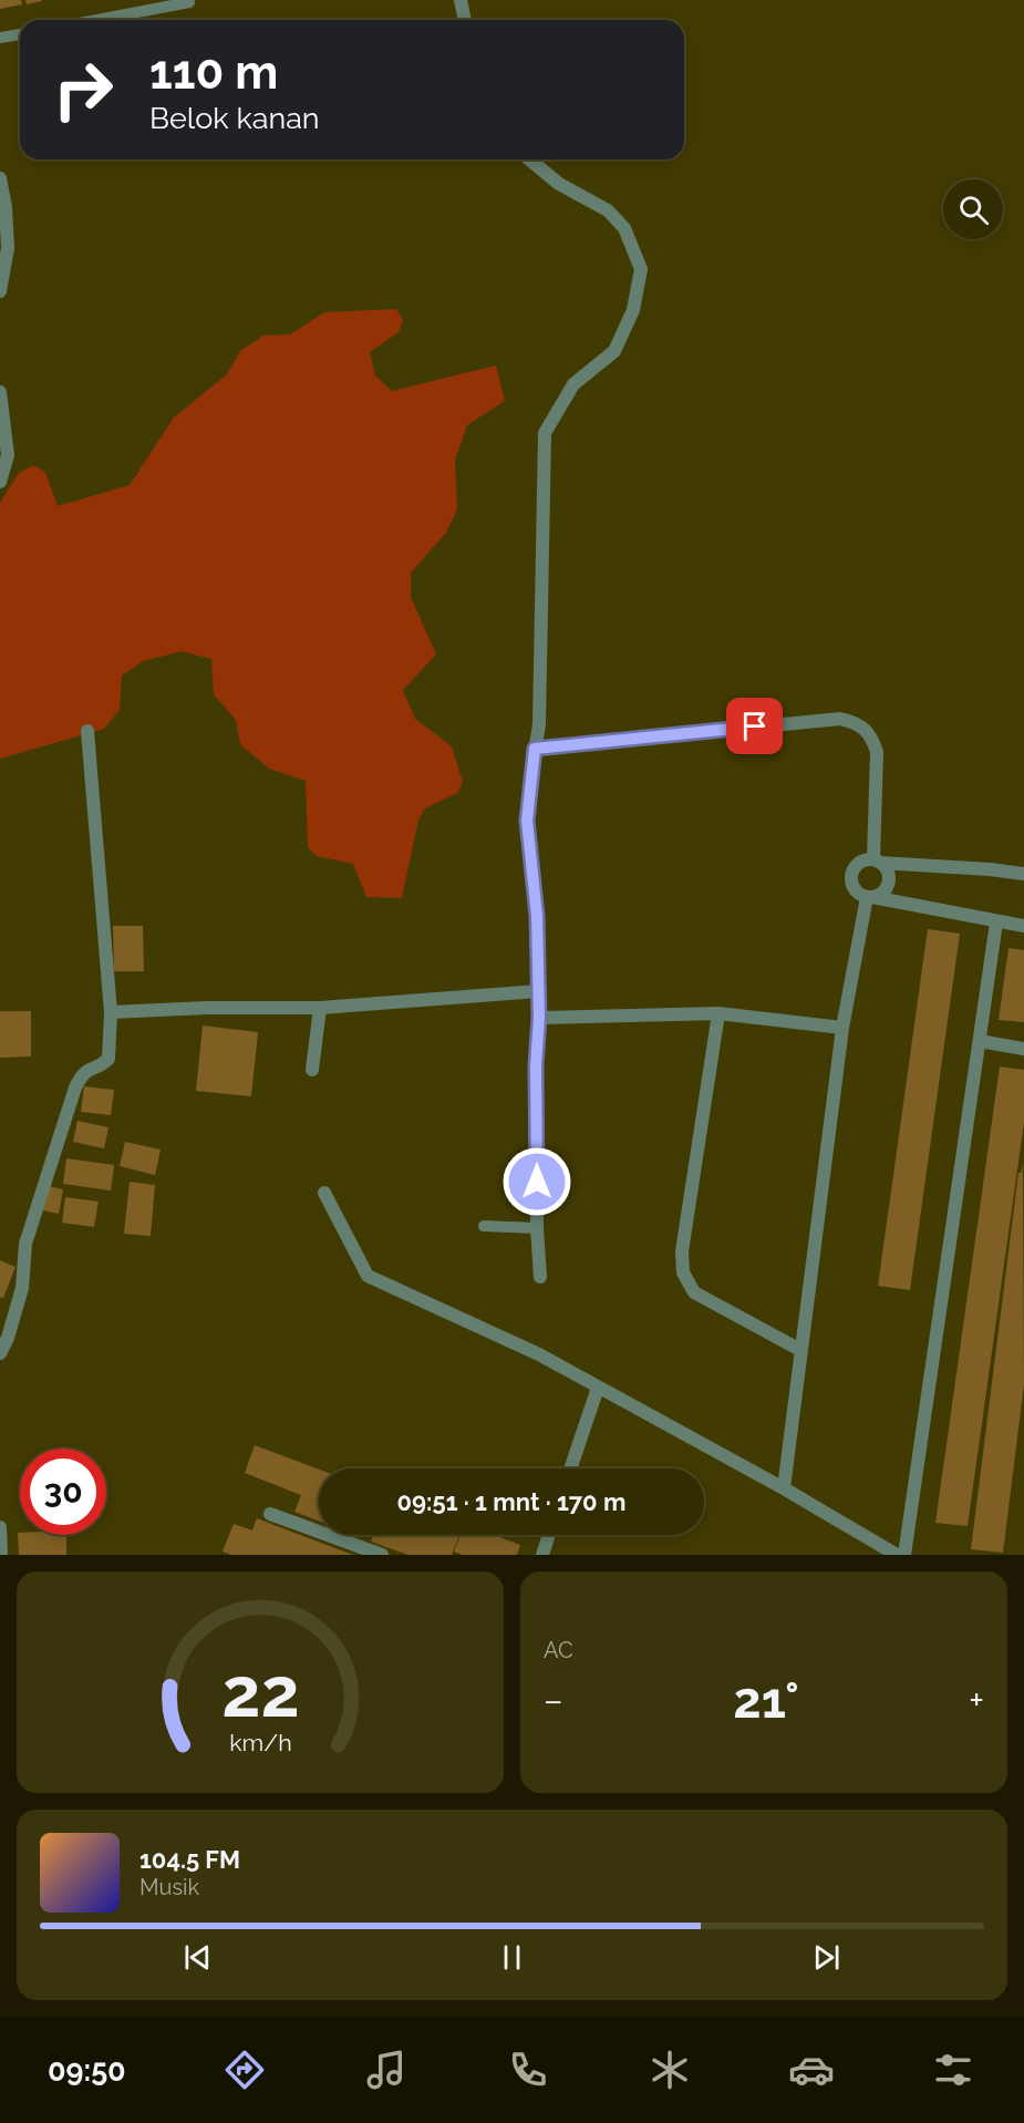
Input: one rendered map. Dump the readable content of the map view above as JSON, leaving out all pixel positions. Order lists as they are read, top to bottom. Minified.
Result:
{"page":{"turn":["110 m","Belok kanan"],"limit":"30","trip":"09:51 · 1 mnt · 170 m","tile":"AC","heat":["−","21°","+"],"song":["104.5 FM","Musik"],"tabs":"09:50","gauge":["22","km/h"]}}
